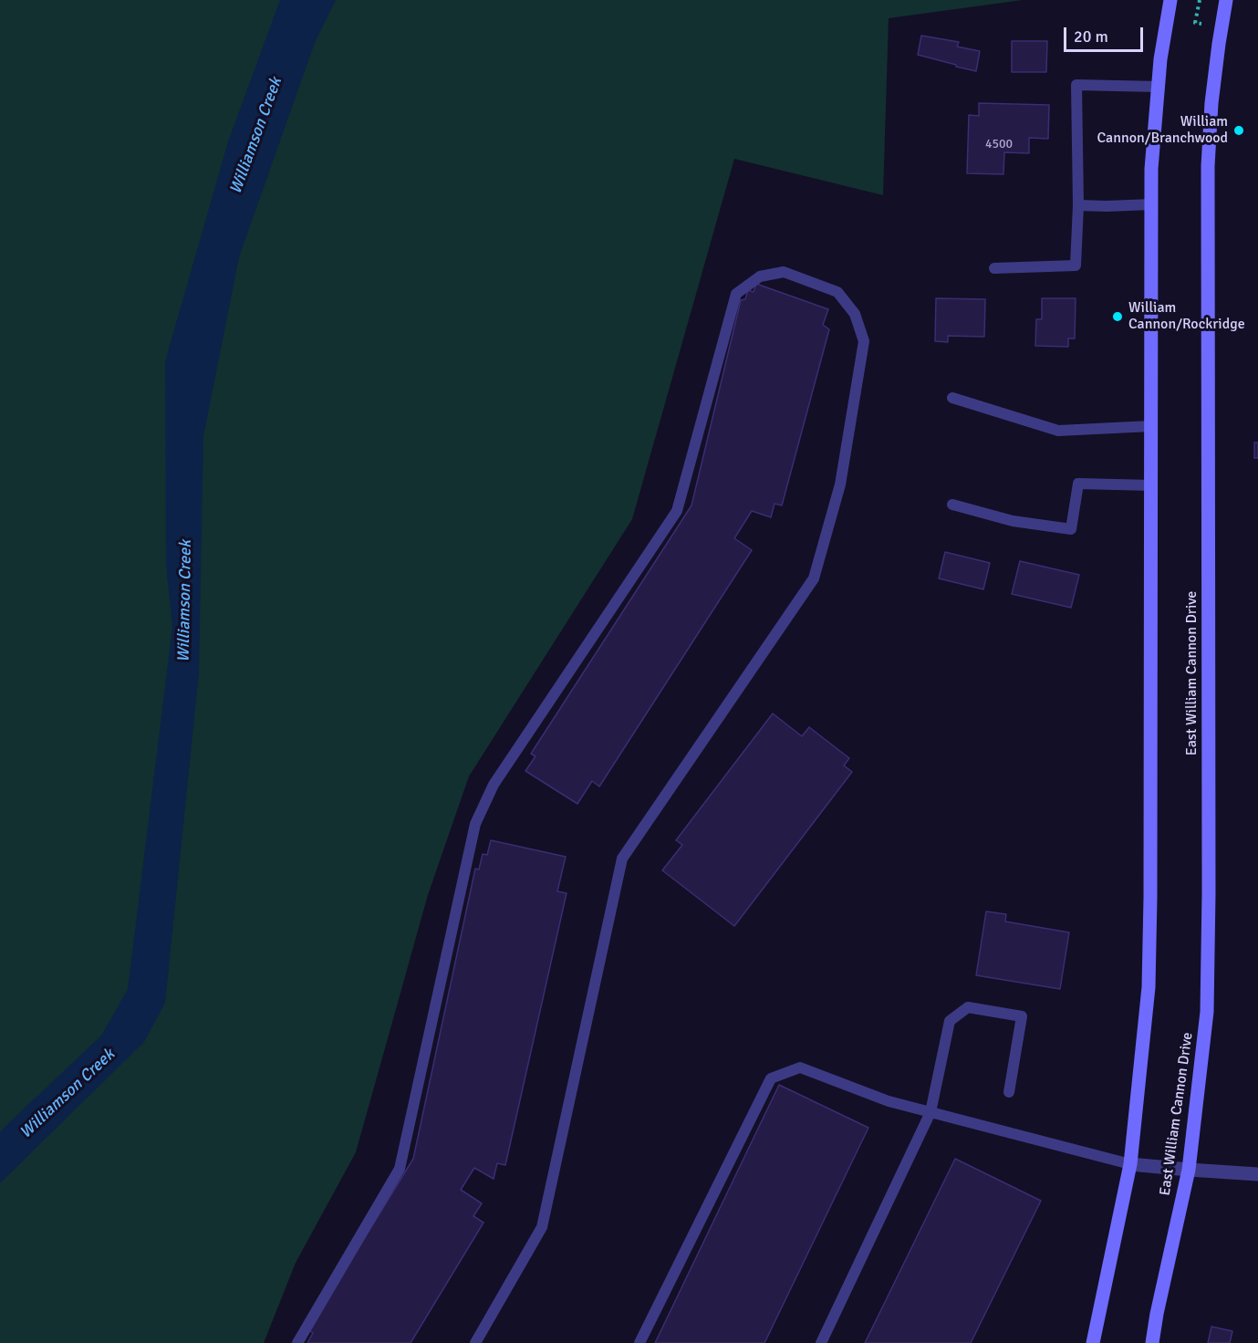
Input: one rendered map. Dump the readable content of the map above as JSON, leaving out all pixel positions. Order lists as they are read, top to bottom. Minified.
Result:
{"streets":{"main road":["East William Cannon Drive"]},"water":["Williamson Creek"],"places":["William Cannon/Branchwood","William Cannon/Rockridge"],"house_numbers":["4500"],"scale_bar":"20 m"}
